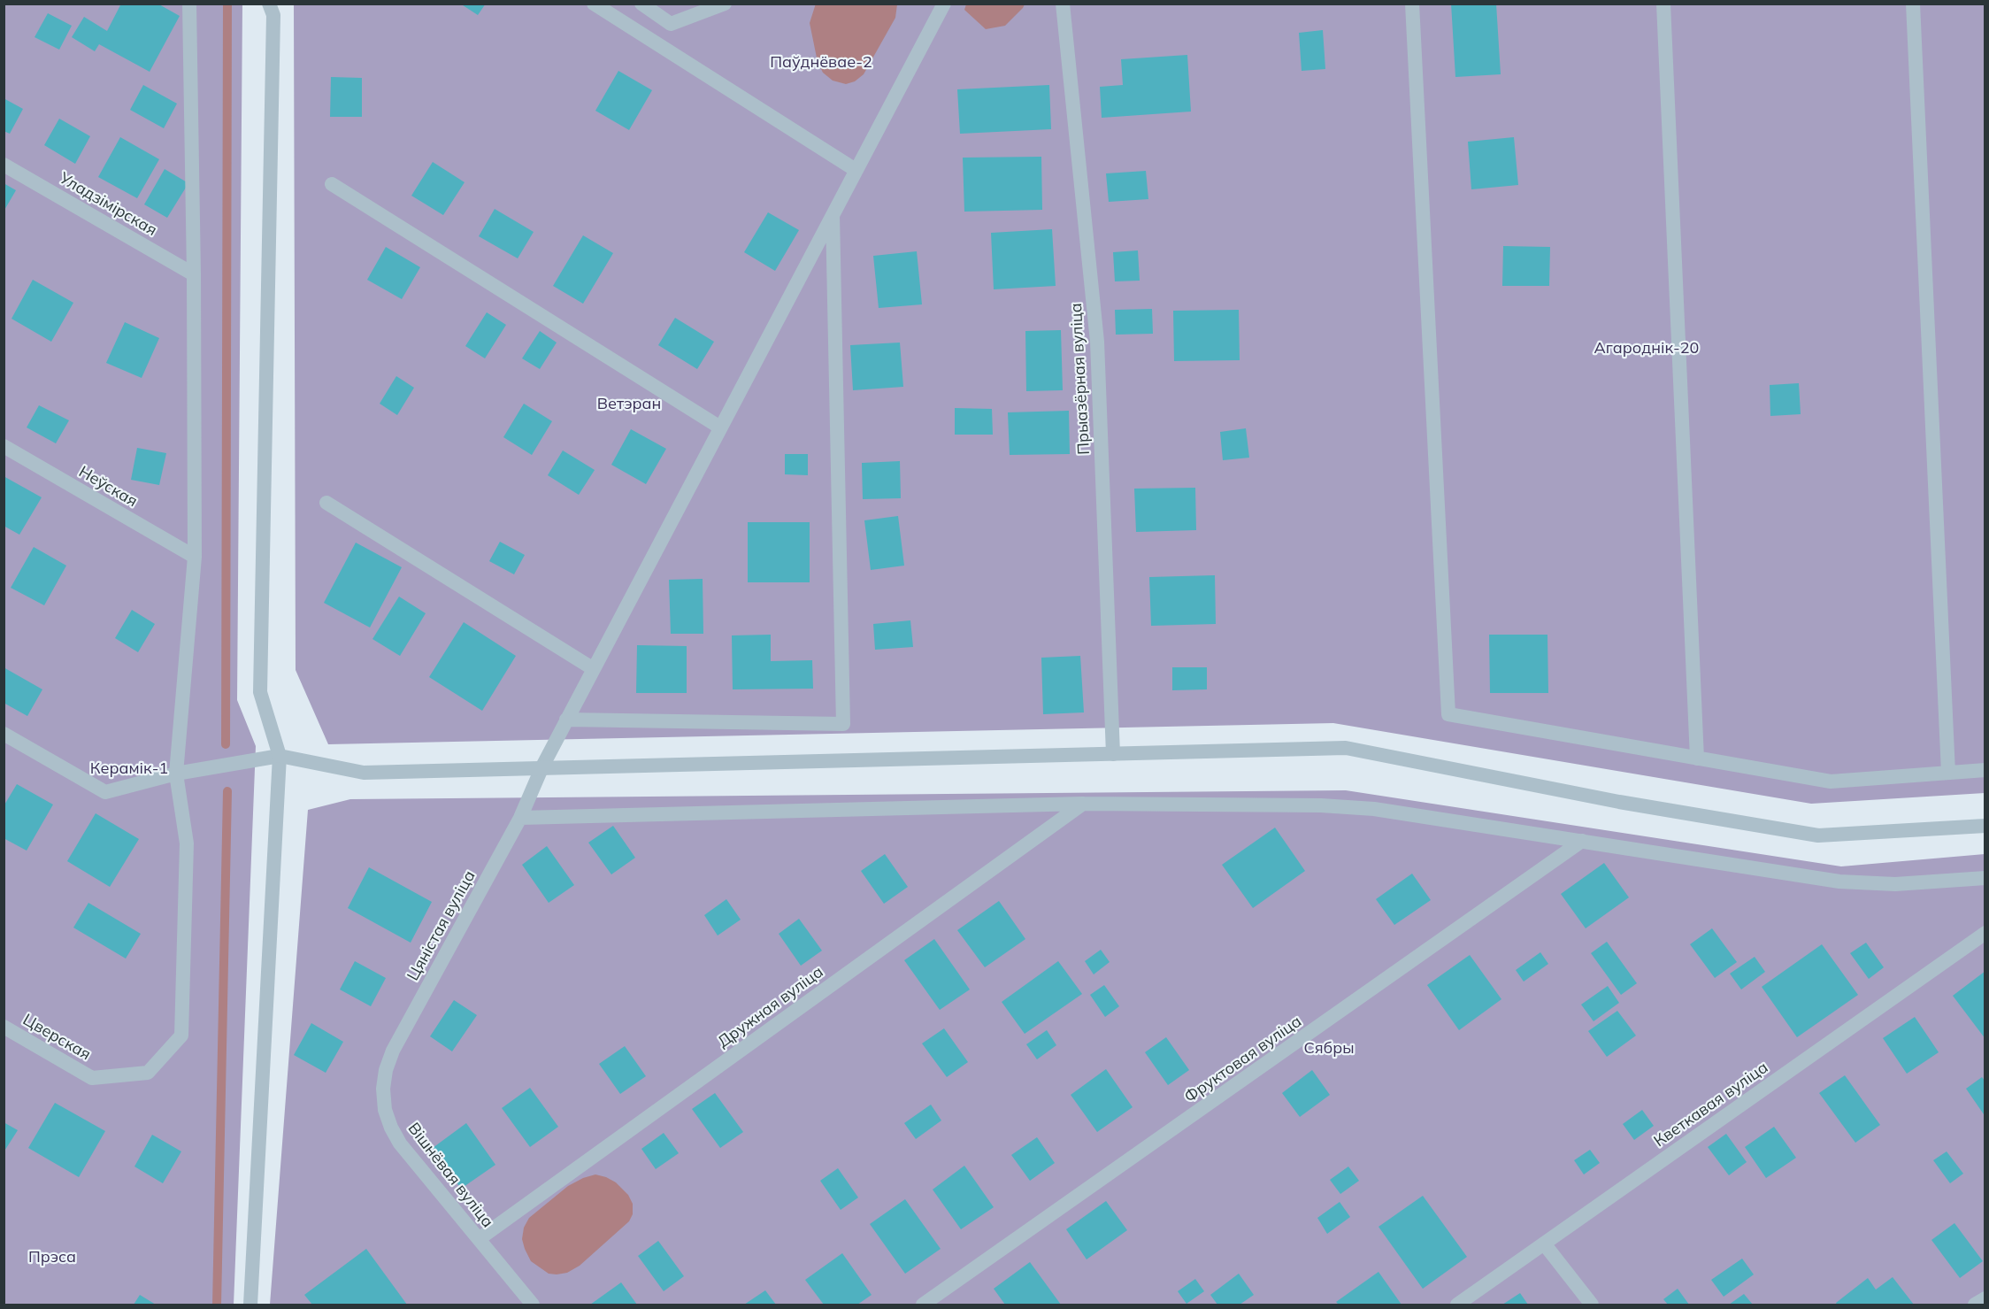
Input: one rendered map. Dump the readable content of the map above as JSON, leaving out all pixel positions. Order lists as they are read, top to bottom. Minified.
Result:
{"streets":{"street":["Уладзімірская","Прыазёрная вуліца","Неўская","Цяністая вуліца","Дружная вуліца","Цверская","Фруктовая вуліца","Кветкавая вуліца","Вішнёвая вуліца"]},"crossings":[["Цяністая вуліца","Вішнёвая вуліца"],["Дружная вуліца","Вішнёвая вуліца"]],"parks":["Паўднёвае-2","Агароднік-20","Ветэран","Керамік-1","Сябры","Прэса"]}
